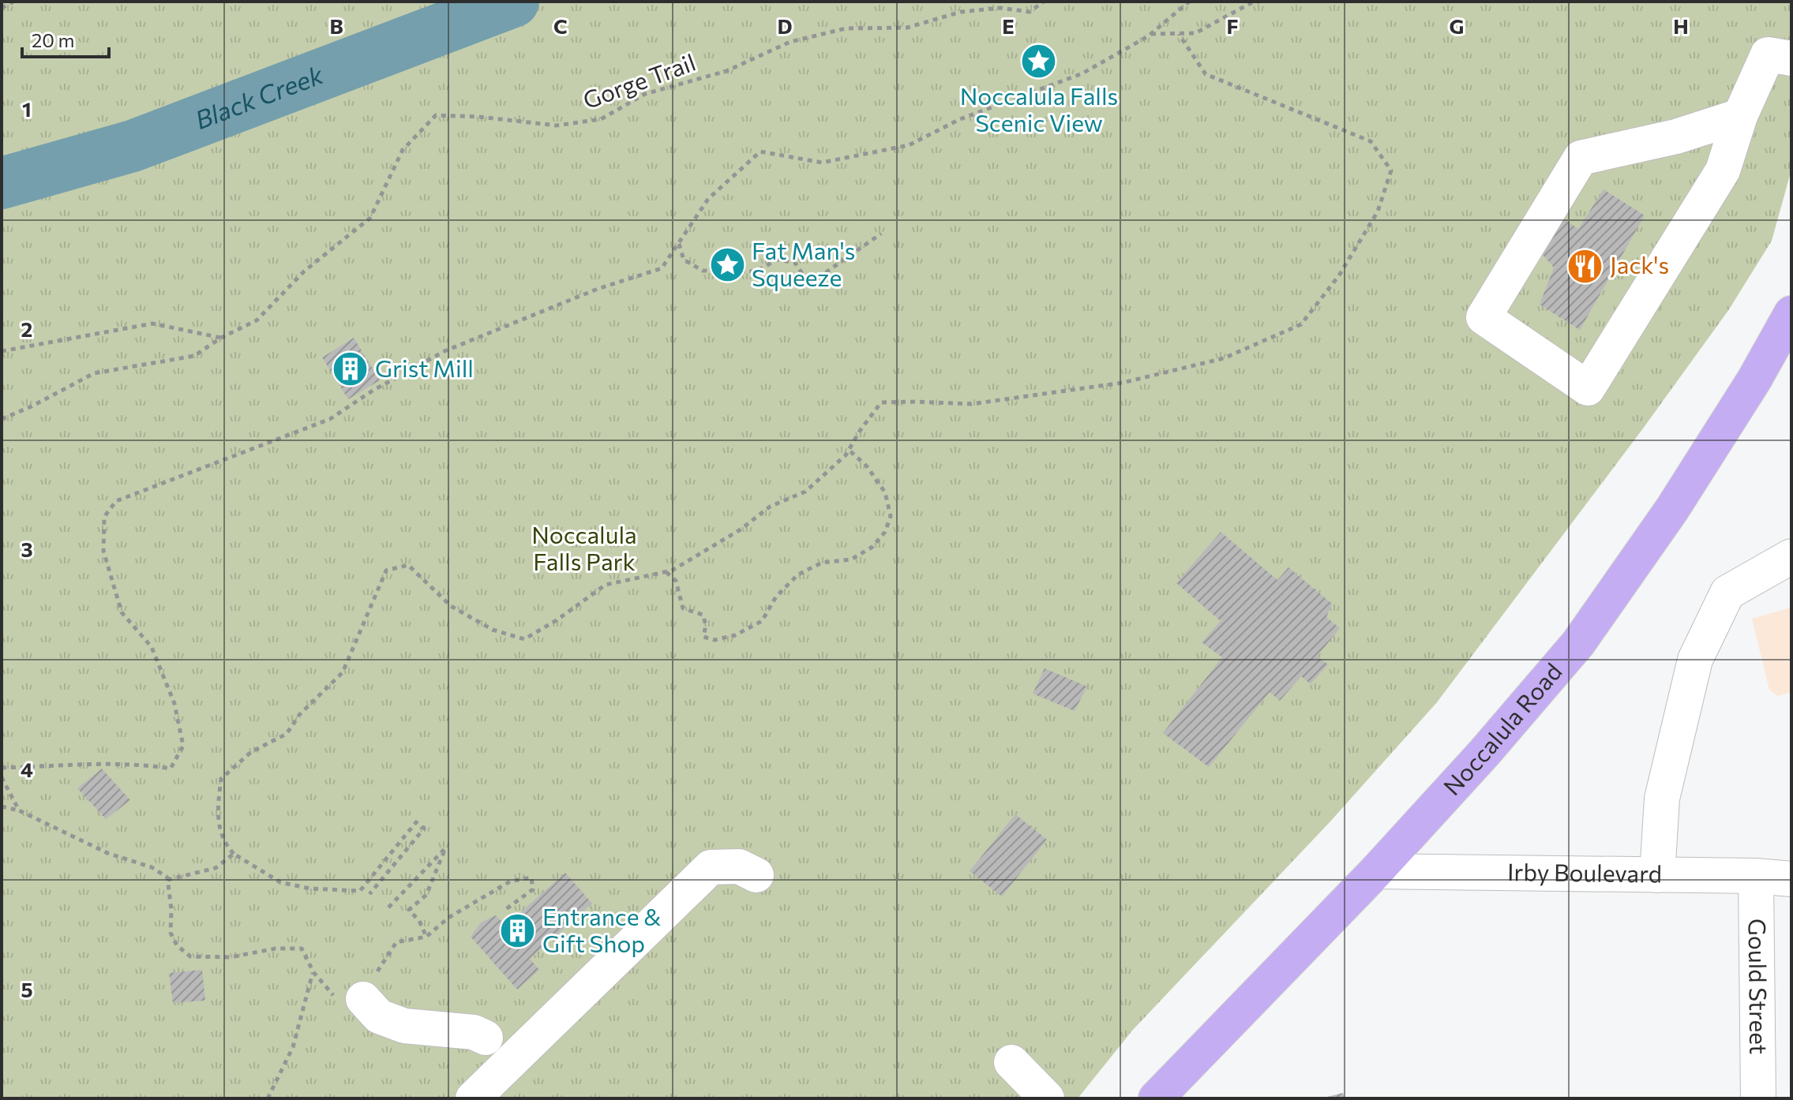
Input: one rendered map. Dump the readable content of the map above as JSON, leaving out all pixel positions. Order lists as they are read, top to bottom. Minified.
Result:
{"streets":{"main road":["Noccalula Road"],"street":["Irby Boulevard","Gould Street"],"path":["Gorge Trail"]},"crossings":[["Noccalula Road","Irby Boulevard"],["Irby Boulevard","Gould Street"]],"water":["Black Creek"],"parks":["Noccalula Falls Park"],"places":{"place":["Noccalula Falls Scenic View","Fat Man's Squeeze"],"restaurant":["Jack's"],"building":["Grist Mill","Entrance & Gift Shop"]},"scale_bar":"20 m","grid":{"columns":["B","C","D","E","F","G","H"],"rows":["1","2","3","4","5"]}}
